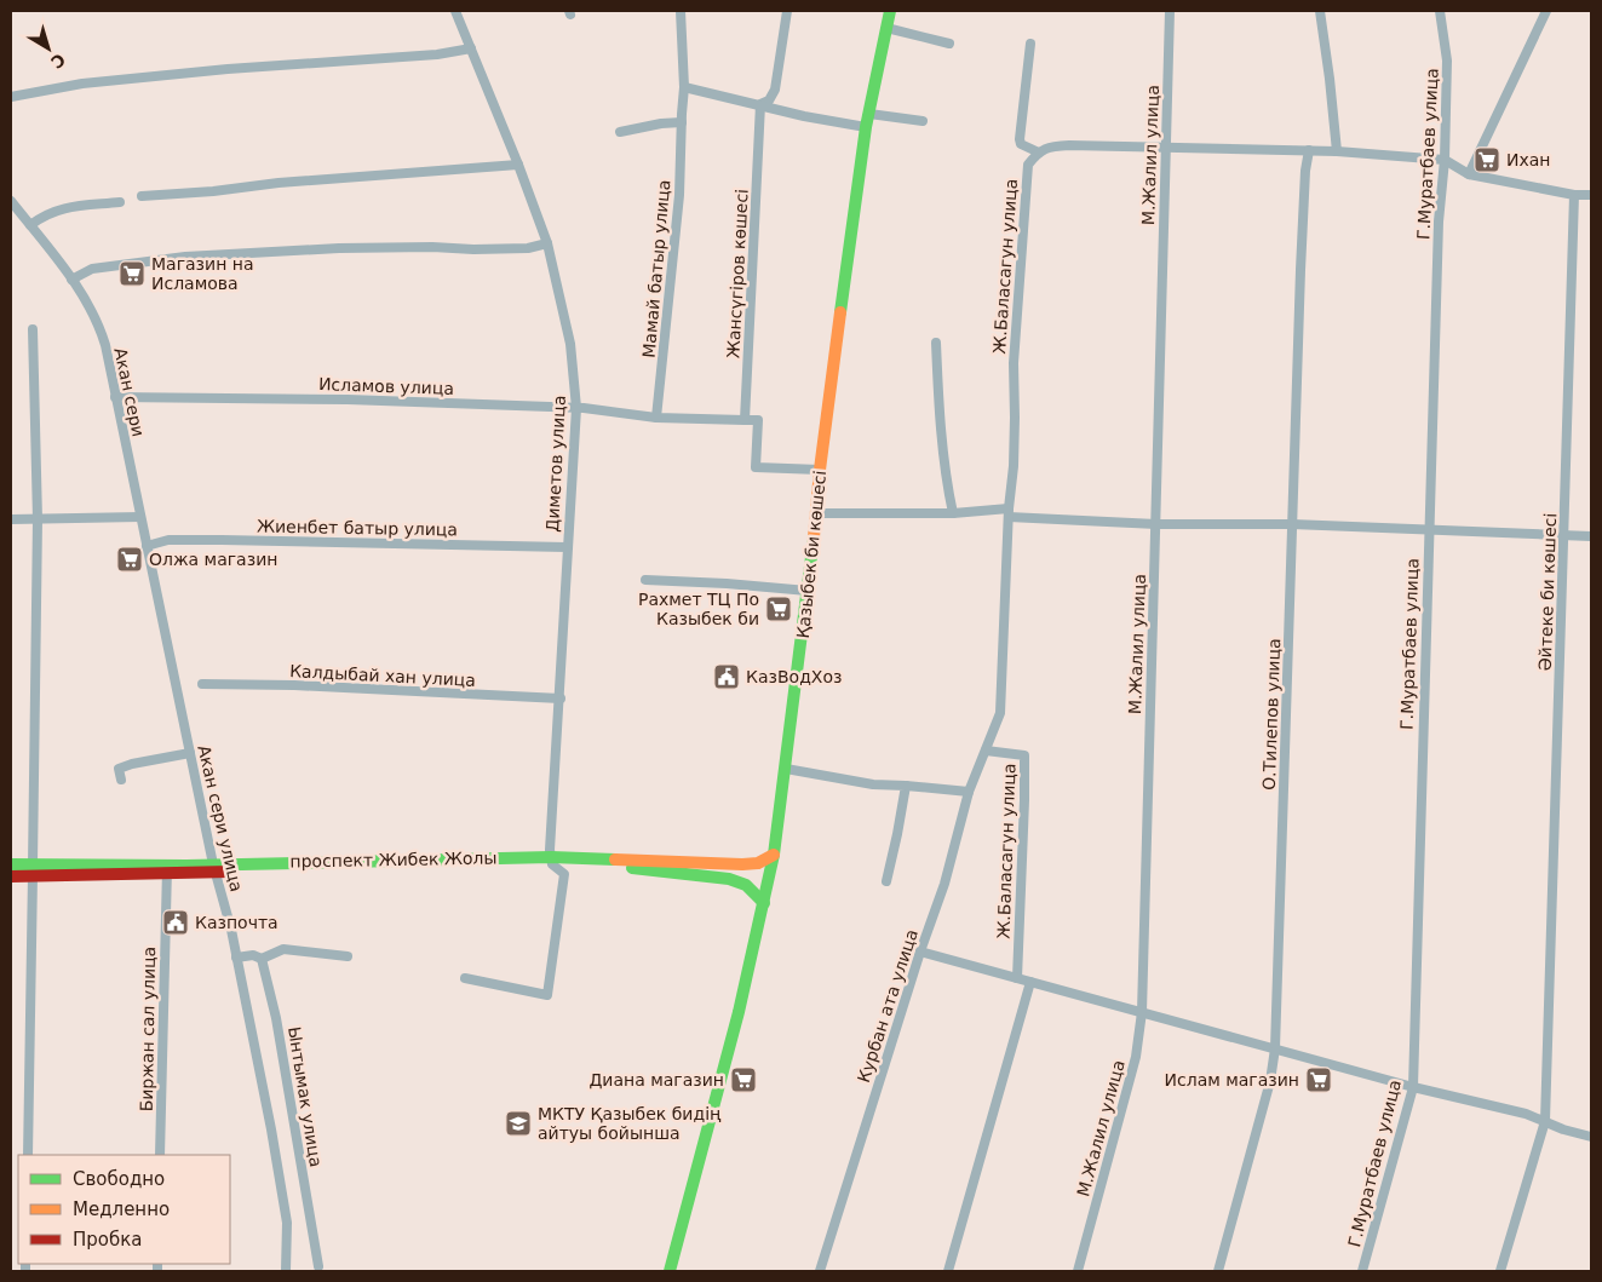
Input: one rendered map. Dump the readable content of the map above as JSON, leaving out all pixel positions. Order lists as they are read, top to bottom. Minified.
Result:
{"streets":{"main road":["Қазыбек би көшесі","проспект Жибек Жолы"],"street":["Г.Муратбаев улица","М.Жалил улица","Ж.Баласагун улица","Мамай батыр улица","Жансүгіров көшесі","Исламов улица","Акан сери","Диметов улица","Жиенбет батыр улица","Әйтеке би көшесі","Калдыбай хан улица","О.Тилепов улица","Акан сери улица","Курбан ата улица","Биржан сал улица","Ынтымак улица"]},"crossings":[["Ж.Баласагун улица","Курбан ата улица"],["Мамай батыр улица","Исламов улица"],["Жансүгіров көшесі","Исламов улица"],["Исламов улица","Акан сери"],["Исламов улица","Диметов улица"],["Акан сери","Акан сери улица"],["Диметов улица","Жиенбет батыр улица"],["Диметов улица","Калдыбай хан улица"],["Диметов улица","проспект Жибек Жолы"],["Жиенбет батыр улица","Акан сери улица"],["Қазыбек би көшесі","проспект Жибек Жолы"],["Акан сери улица","проспект Жибек Жолы"],["проспект Жибек Жолы","Биржан сал улица"]],"places":{"supermarket":["Ихан","Магазин на Исламова","Олжа магазин","Рахмет ТЦ По Казыбек би","Диана магазин","Ислам магазин"],"public building":["КазВодХоз","Казпочта"],"school or university":["МКТУ Қазыбек бидің айтуы бойынша"]},"legend":["Свободно","Медленно","Пробка"],"north":"bottom right"}
